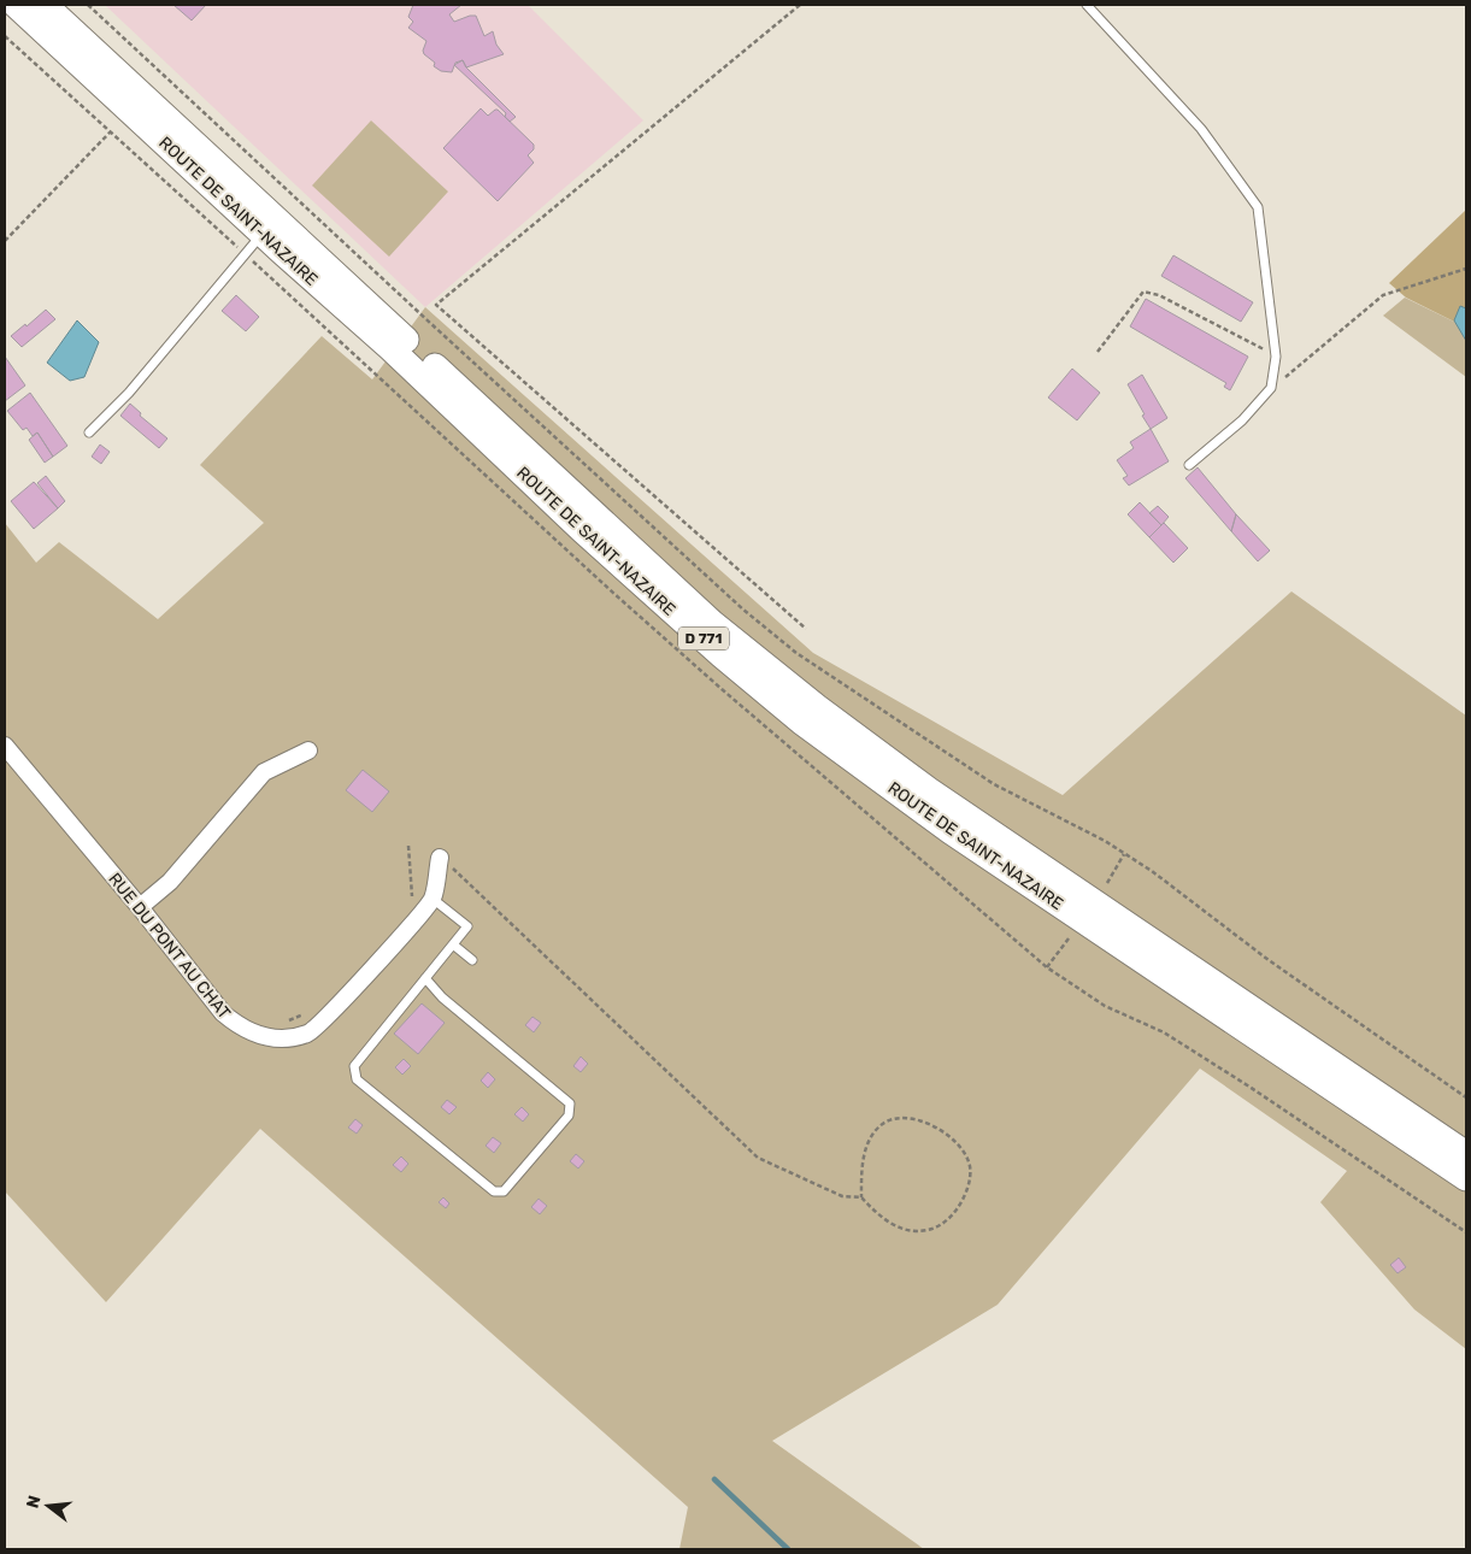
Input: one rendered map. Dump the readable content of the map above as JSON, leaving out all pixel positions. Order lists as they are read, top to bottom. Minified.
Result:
{"streets":{"main road":["ROUTE DE SAINT-NAZAIRE","D 771"],"street":["RUE DU PONT AU CHAT"]},"north":"left"}
